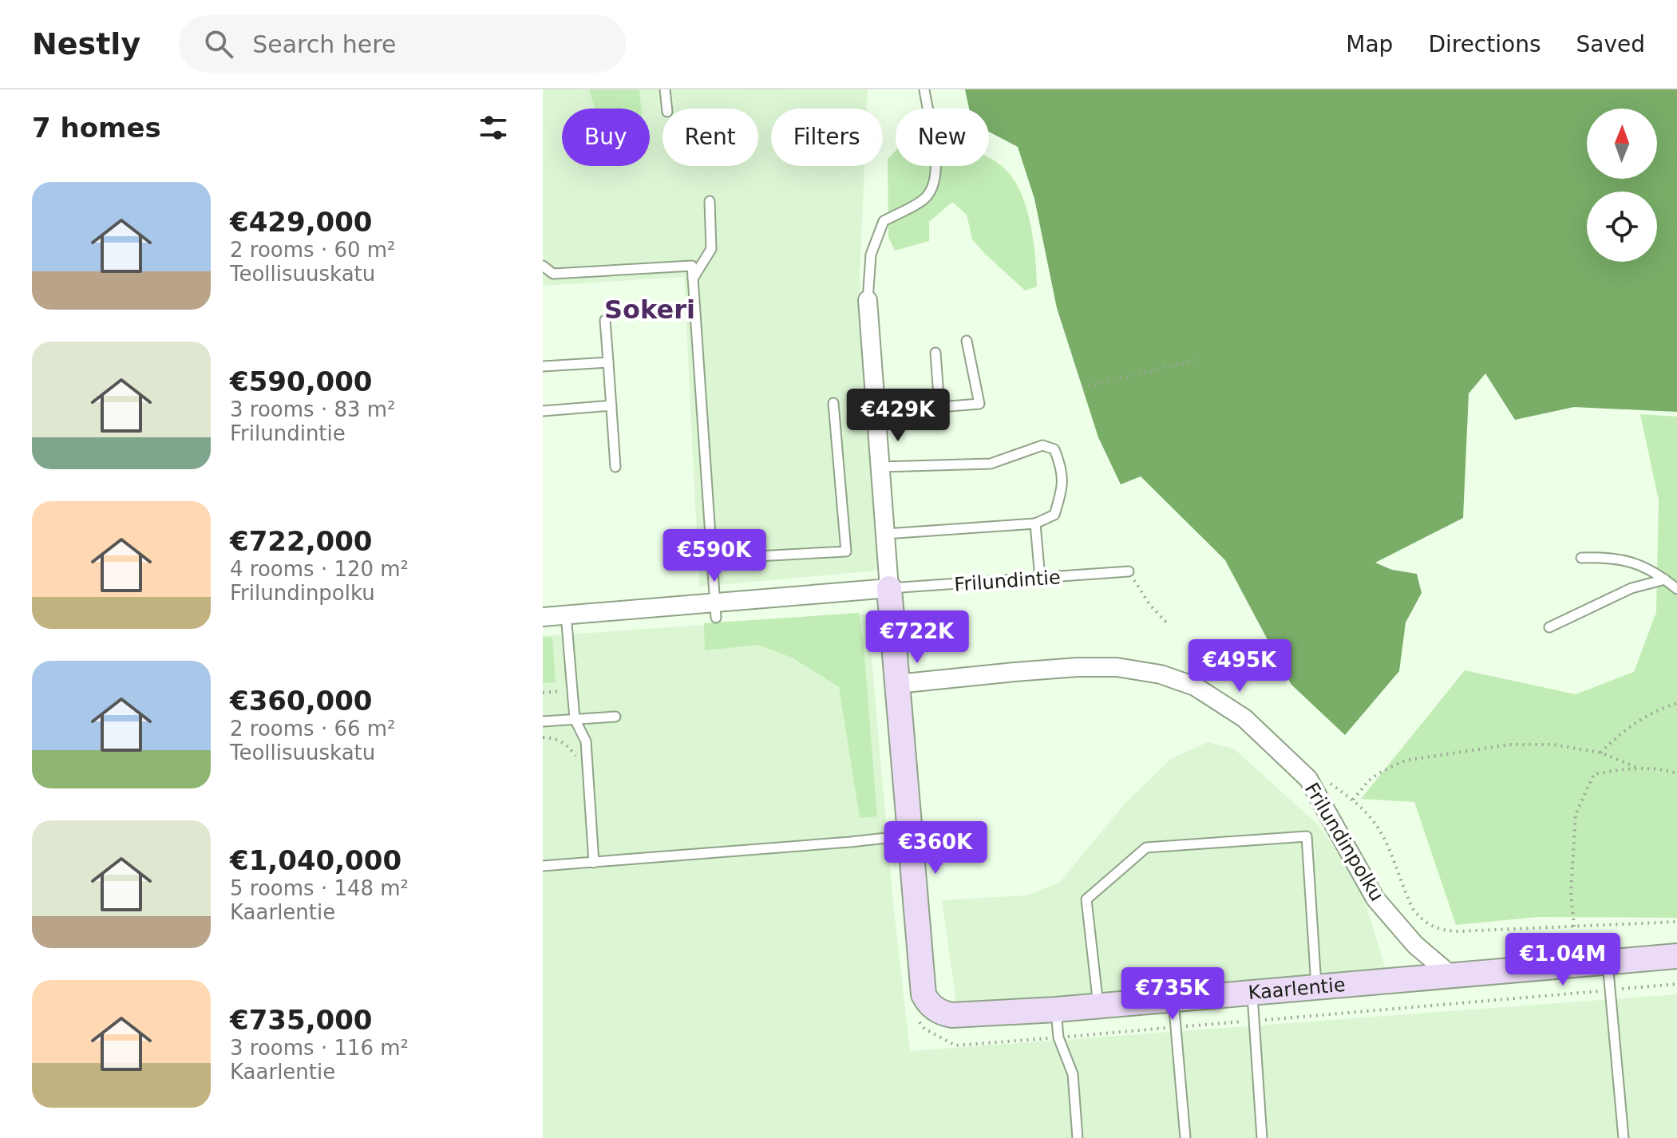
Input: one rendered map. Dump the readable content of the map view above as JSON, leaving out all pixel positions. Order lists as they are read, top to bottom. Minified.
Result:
{"streets":{"street":["Frilundintie","Frilundinpolku","Kaarlentie"]},"crossings":[["Frilundinpolku","Kaarlentie"]],"districts":["Sokeri"],"north":"top","page":{"header":"Nestly","search":"Search here","nav":["Map","Directions","Saved"],"heading":"7 homes","chip":["Buy","Rent","Filters","New"],"list":[{"name":"€429,000","note":"2 rooms · 60 m² · Teollisuuskatu"},{"name":"€590,000","note":"3 rooms · 83 m² · Frilundintie"},{"name":"€722,000","note":"4 rooms · 120 m² · Frilundinpolku"},{"name":"€360,000","note":"2 rooms · 66 m² · Teollisuuskatu"},{"name":"€1,040,000","note":"5 rooms · 148 m² · Kaarlentie"},{"name":"€735,000","note":"3 rooms · 116 m² · Kaarlentie"}],"price":["€429K","€590K","€722K","€495K","€360K","€1.04M","€735K"]}}
